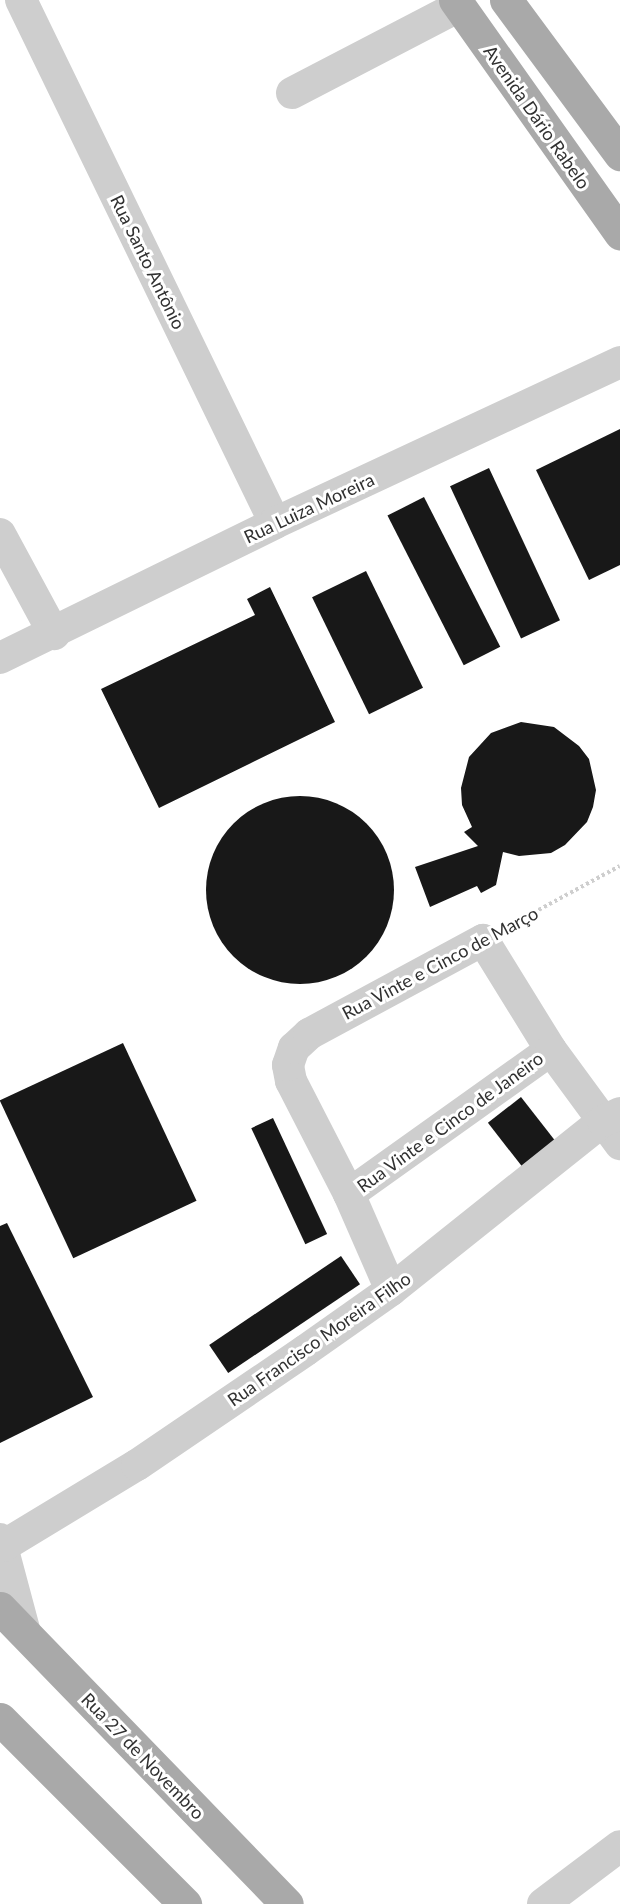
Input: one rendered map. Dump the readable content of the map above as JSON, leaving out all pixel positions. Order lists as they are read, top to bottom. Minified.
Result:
{"streets":{"main road":["Avenida Dário Rabelo","Rua 27 de Novembro"],"street":["Rua Santo Antônio","Rua Luiza Moreira","Rua Vinte e Cinco de Março","Rua Vinte e Cinco de Janeiro","Rua Francisco Moreira Filho"]},"crossings":[["Rua Santo Antônio","Rua Luiza Moreira"],["Rua Vinte e Cinco de Março","Rua Vinte e Cinco de Janeiro"]]}
